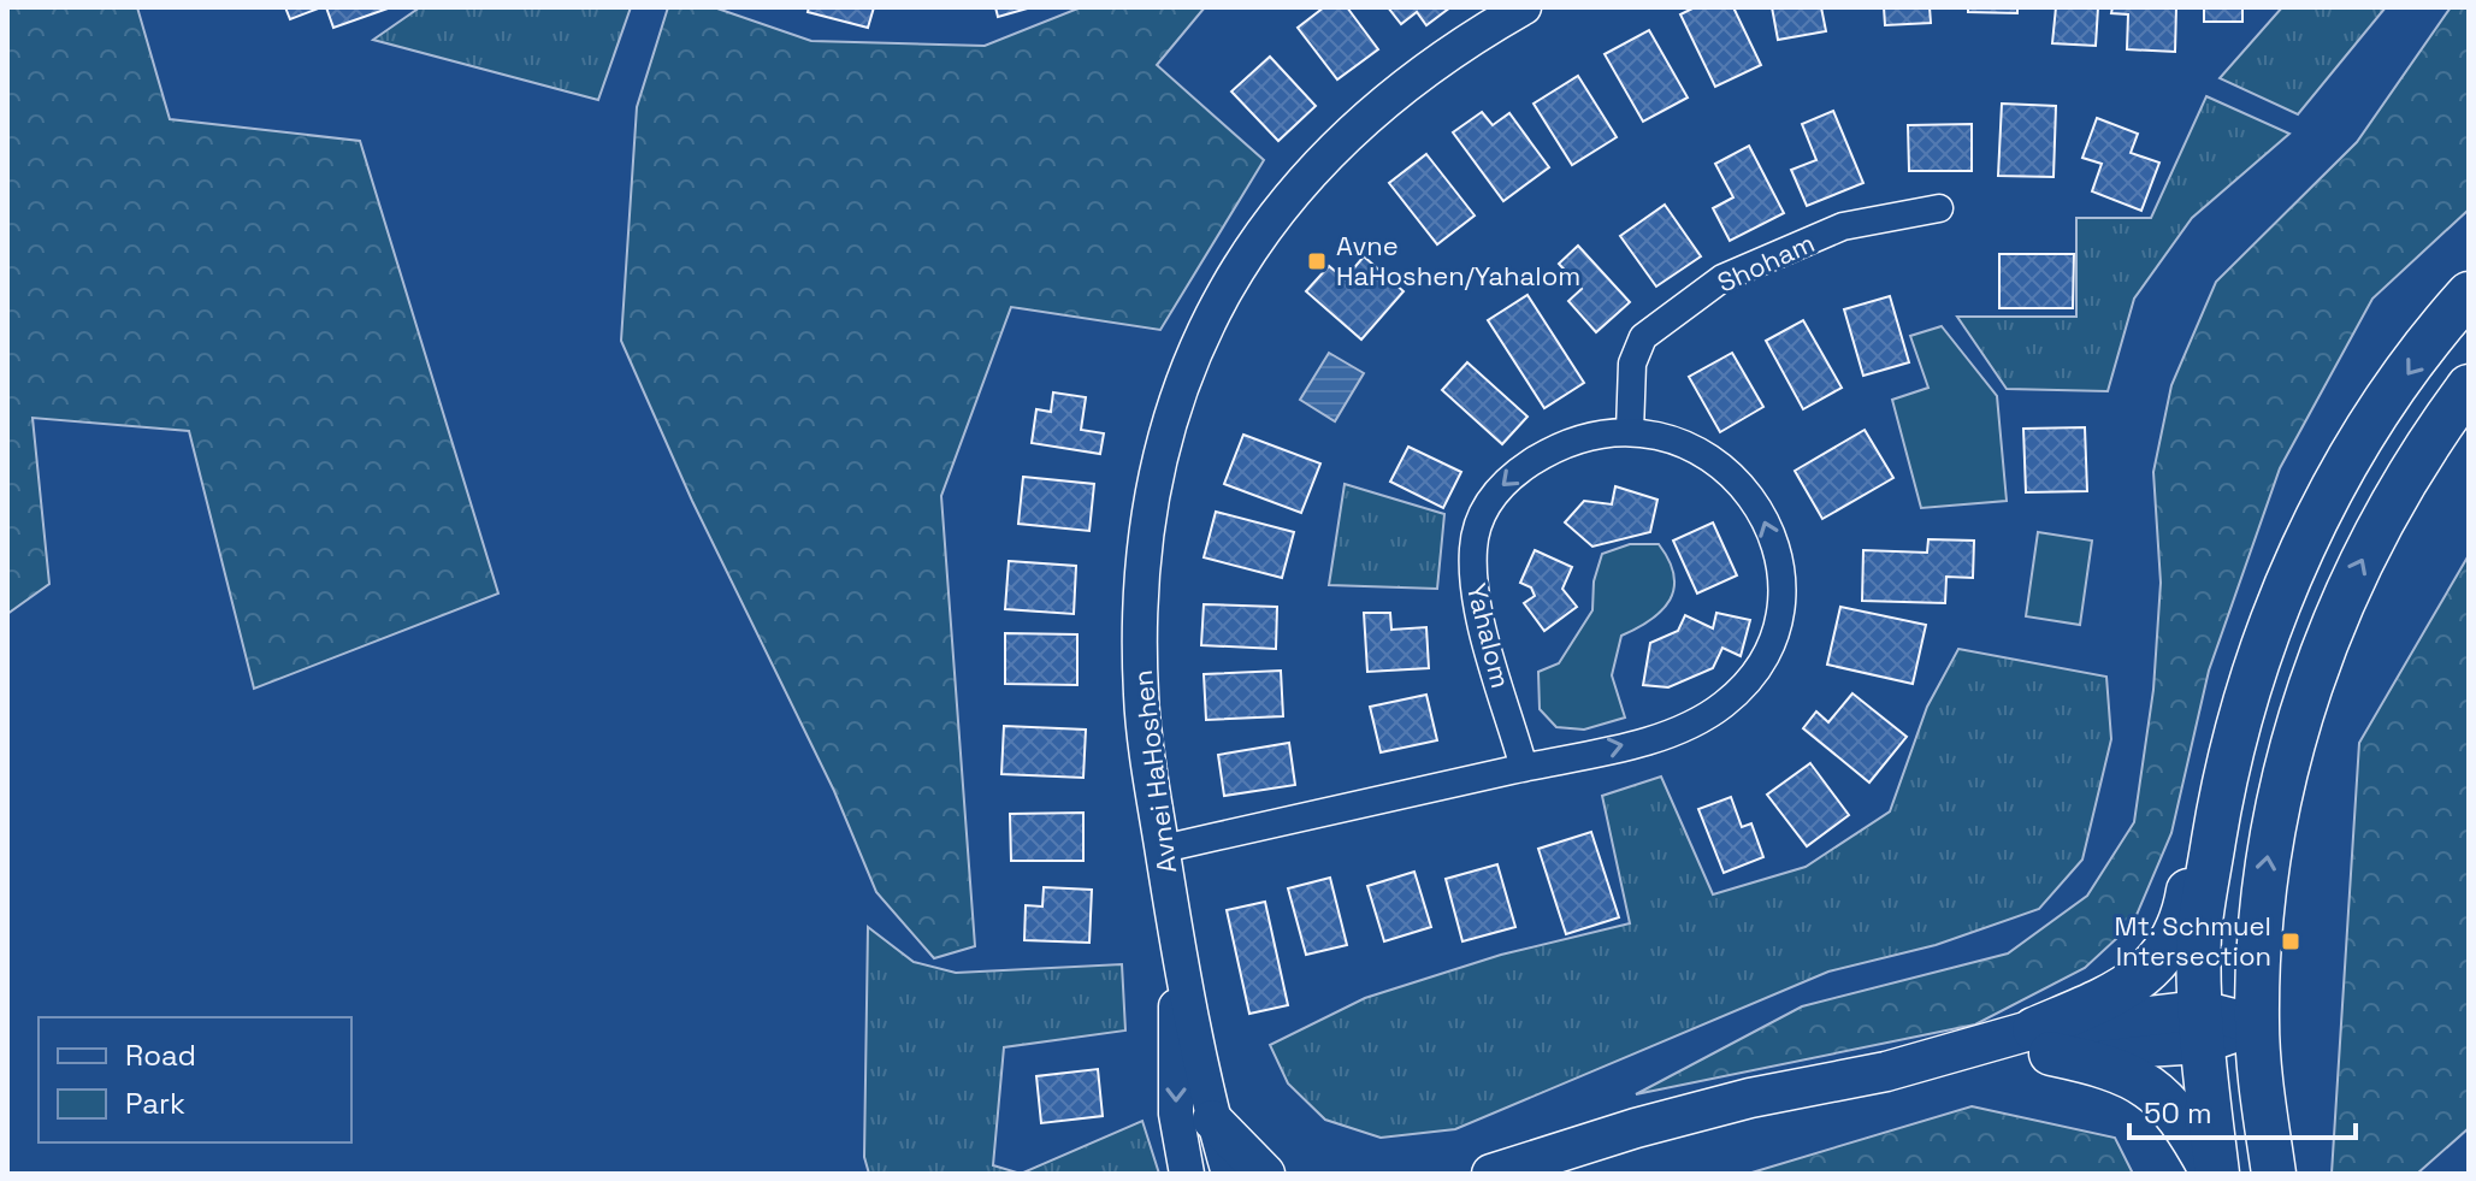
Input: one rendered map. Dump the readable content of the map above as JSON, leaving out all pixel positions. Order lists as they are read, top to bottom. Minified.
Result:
{"streets":{"street":["Shoham","Yahalom","Avnei HaHoshen"]},"crossings":[["Shoham","Yahalom"],["Yahalom","Avnei HaHoshen"]],"places":{"transit":["Avne HaHoshen/Yahalom","Mt. Schmuel Intersection"]},"legend":["Road","Park"],"scale_bar":"50 m"}
